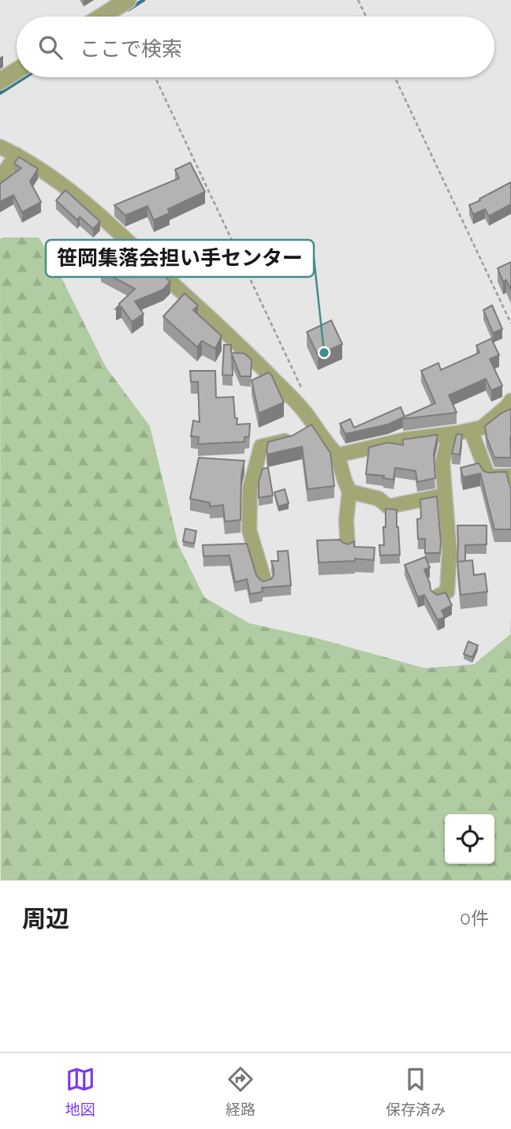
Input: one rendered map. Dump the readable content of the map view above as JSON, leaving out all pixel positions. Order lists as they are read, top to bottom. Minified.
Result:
{"places":["笹岡集落会担い手センター"],"page":{"search":"ここで検索","heading":["周辺","0件"],"nav":["地図","経路","保存済み"]}}
